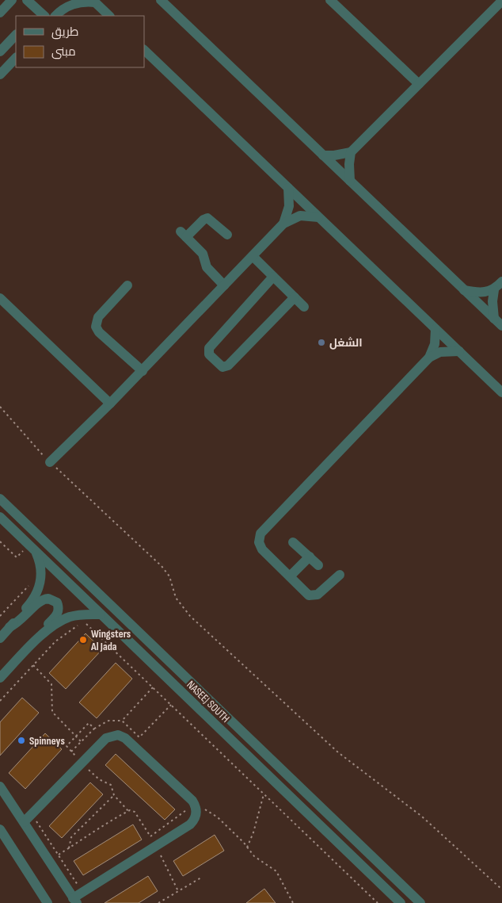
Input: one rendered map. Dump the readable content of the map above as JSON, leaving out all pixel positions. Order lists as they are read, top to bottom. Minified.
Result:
{"streets":{"street":["NASEEJ SOUTH"]},"places":["الشغل","Wingsters Al Jada","Spinneys"],"legend":["طريق","مبنى"]}
